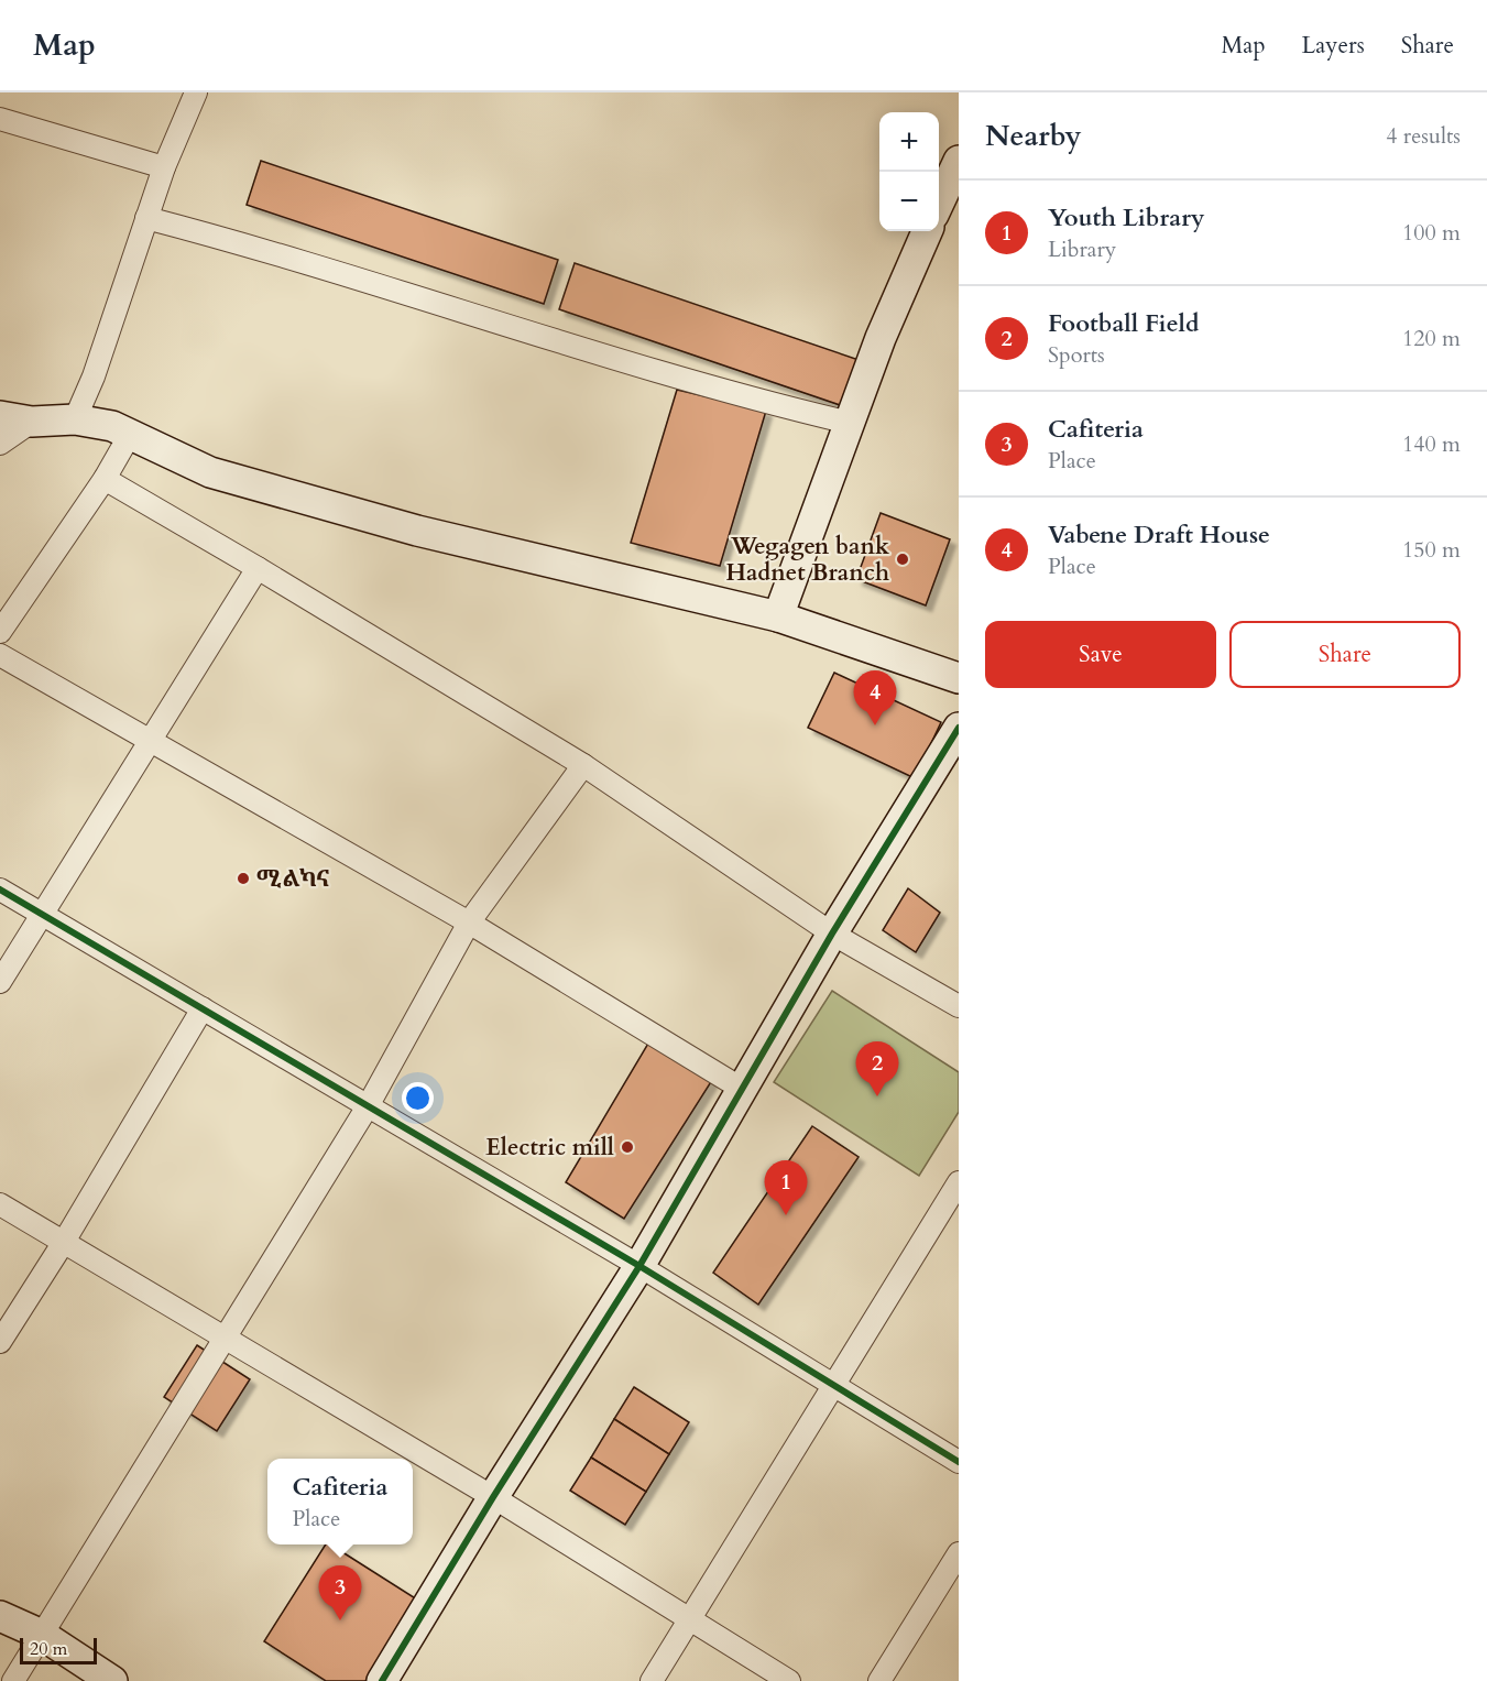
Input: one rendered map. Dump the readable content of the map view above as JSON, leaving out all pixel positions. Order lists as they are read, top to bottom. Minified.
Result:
{"places":["Wegagen bank Hadnet Branch","ሚልካና","Electric mill"],"scale_bar":"20 m","page":{"header":"Map","nav":["Map","Layers","Share"],"heading":["Nearby","4 results"],"map_buttons":["+","−"],"list":[{"mark":"1","name":"Youth Library","note":"Library","value":"100 m"},{"mark":"2","name":"Football Field","note":"Sports","value":"120 m"},{"mark":"3","name":"Cafiteria","note":"Place","value":"140 m"},{"mark":"4","name":"Vabene Draft House","note":"Place","value":"150 m"}],"buttons":["Save","Share"],"pins":["4","2","1","3"],"popup":["Cafiteria","Place"],"scale":"20 m"}}
